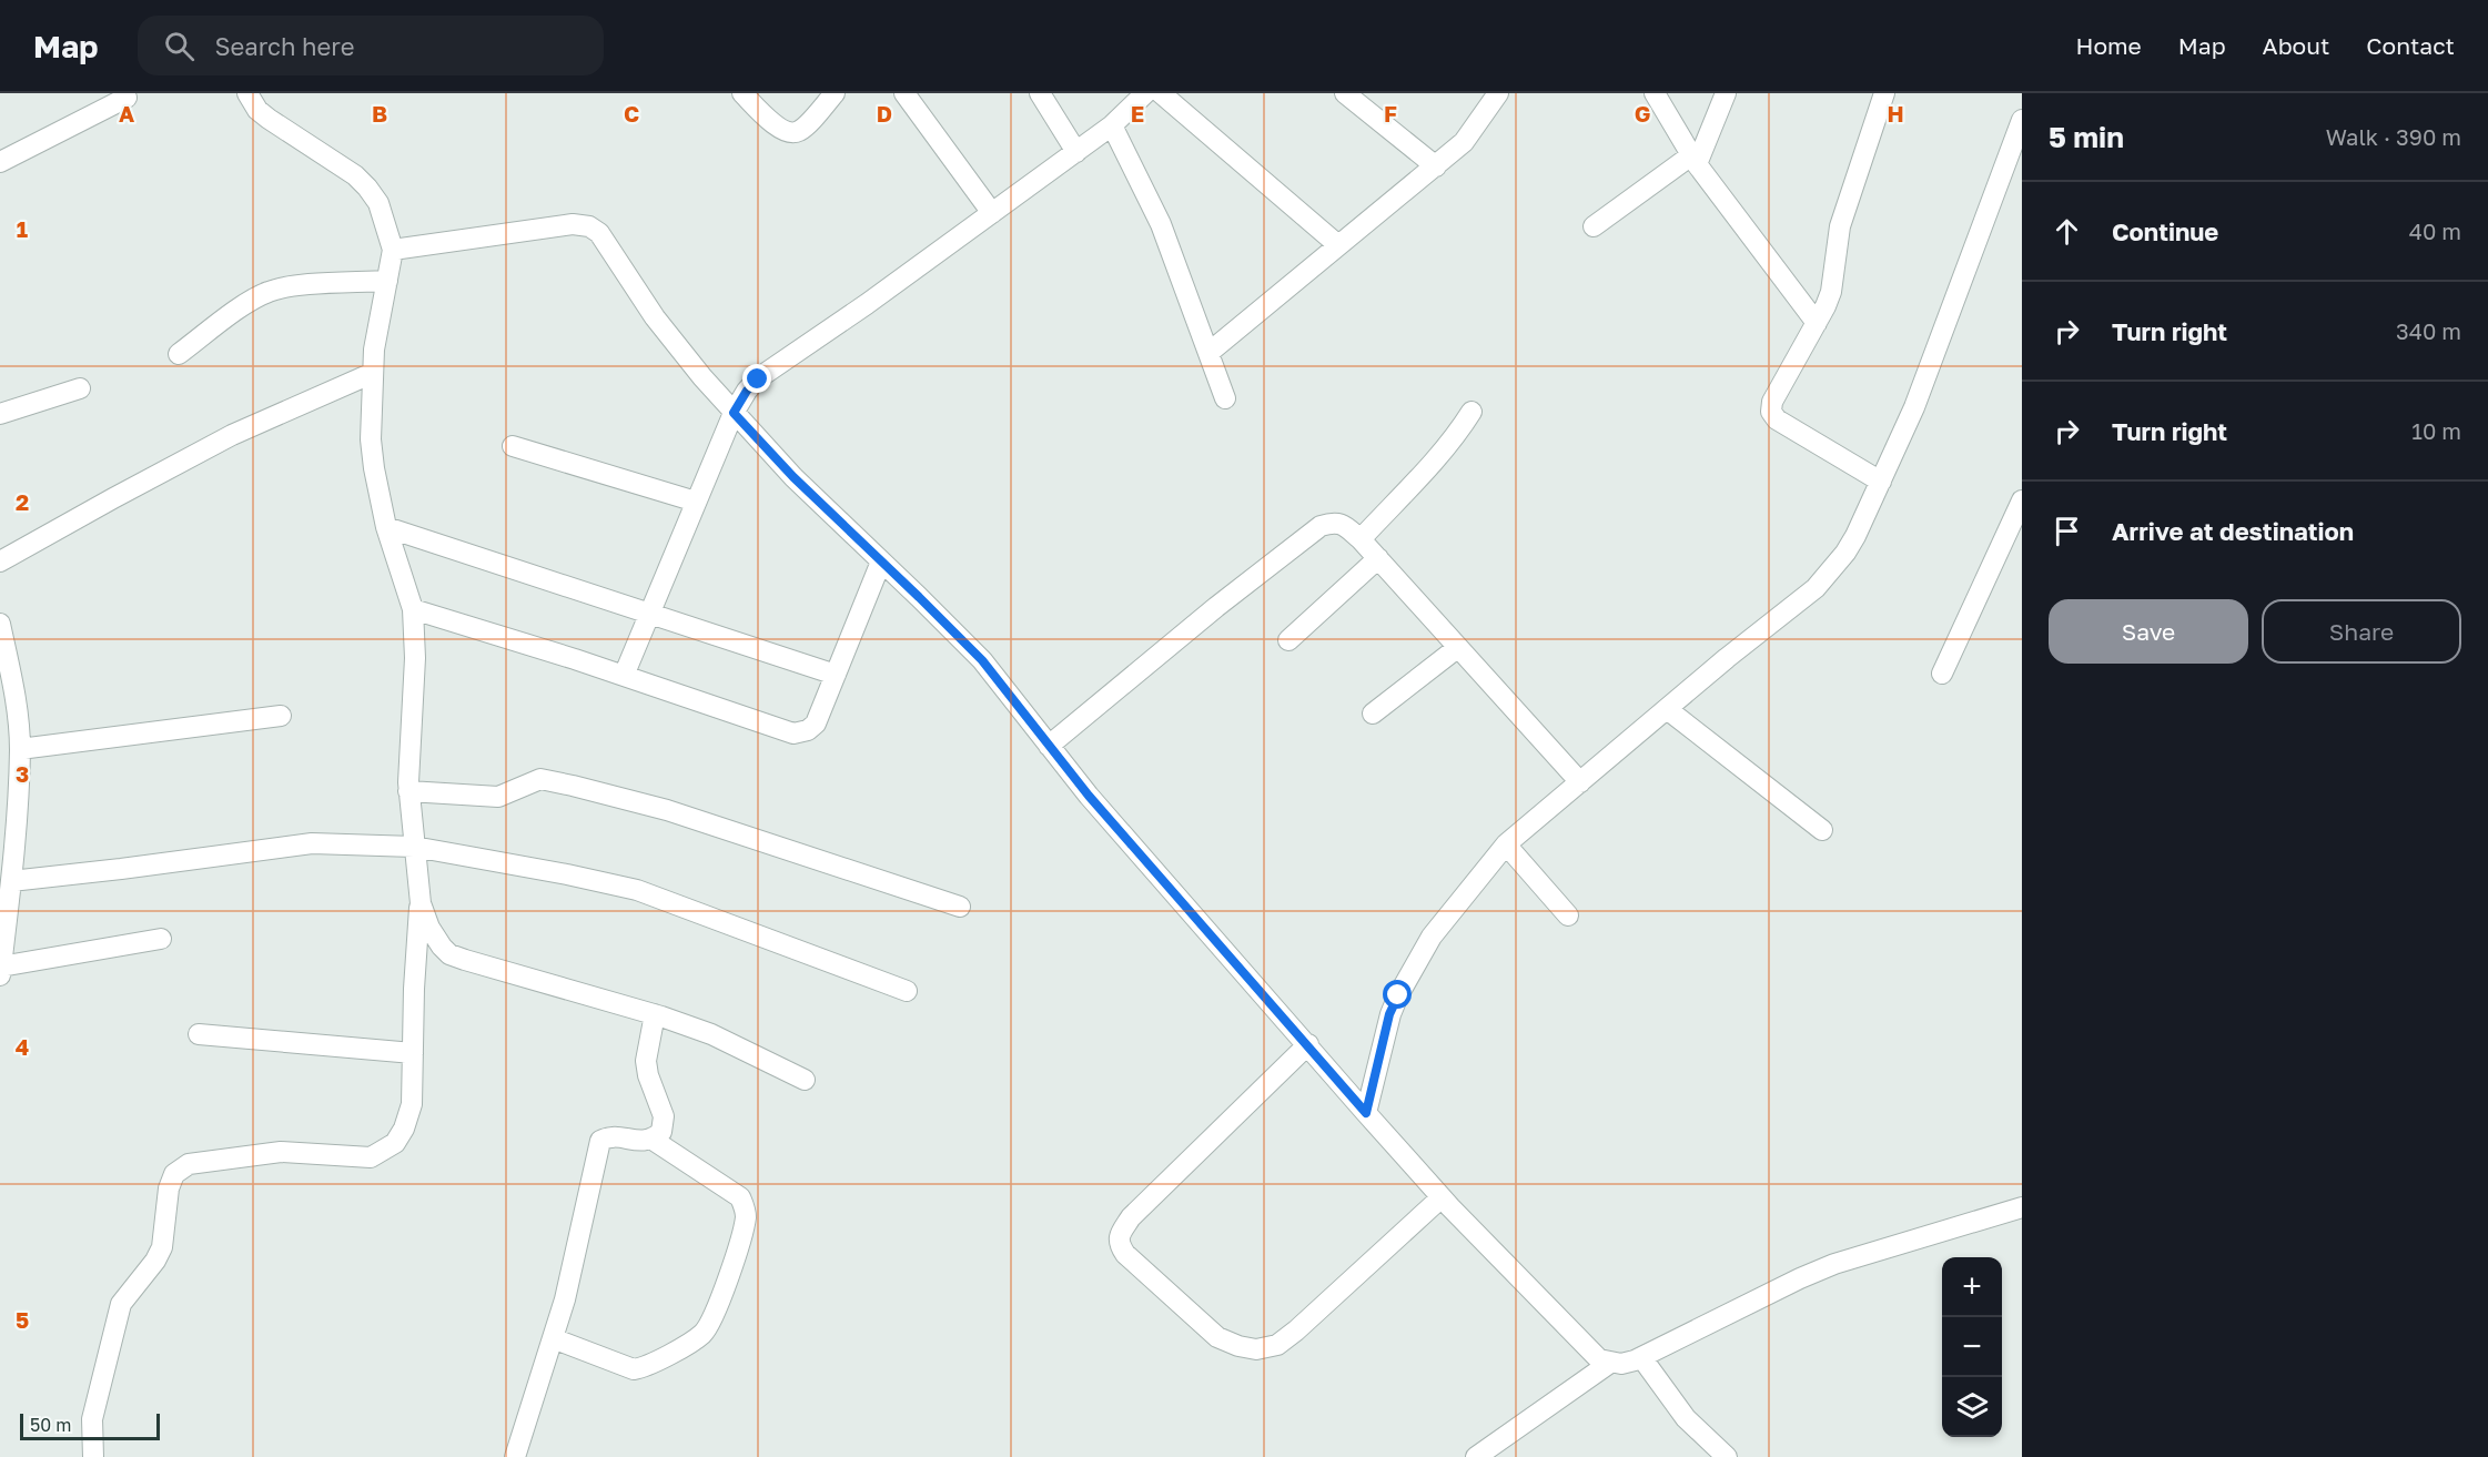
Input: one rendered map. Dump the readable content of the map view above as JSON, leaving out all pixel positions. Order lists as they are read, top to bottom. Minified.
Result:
{"scale_bar":"50 m","page":{"header":"Map","search":"Search here","nav":["Home","Map","About","Contact"],"heading":["5 min","Walk · 390 m"],"list":[["Continue","40 m"],["Turn right","340 m"],["Turn right","10 m"],"Arrive at destination"],"buttons":["Save","Share"],"map_buttons":["+","−"],"scale":"50 m"},"grid":{"columns":["A","B","C","D","E","F","G","H"],"rows":["1","2","3","4","5"]}}
